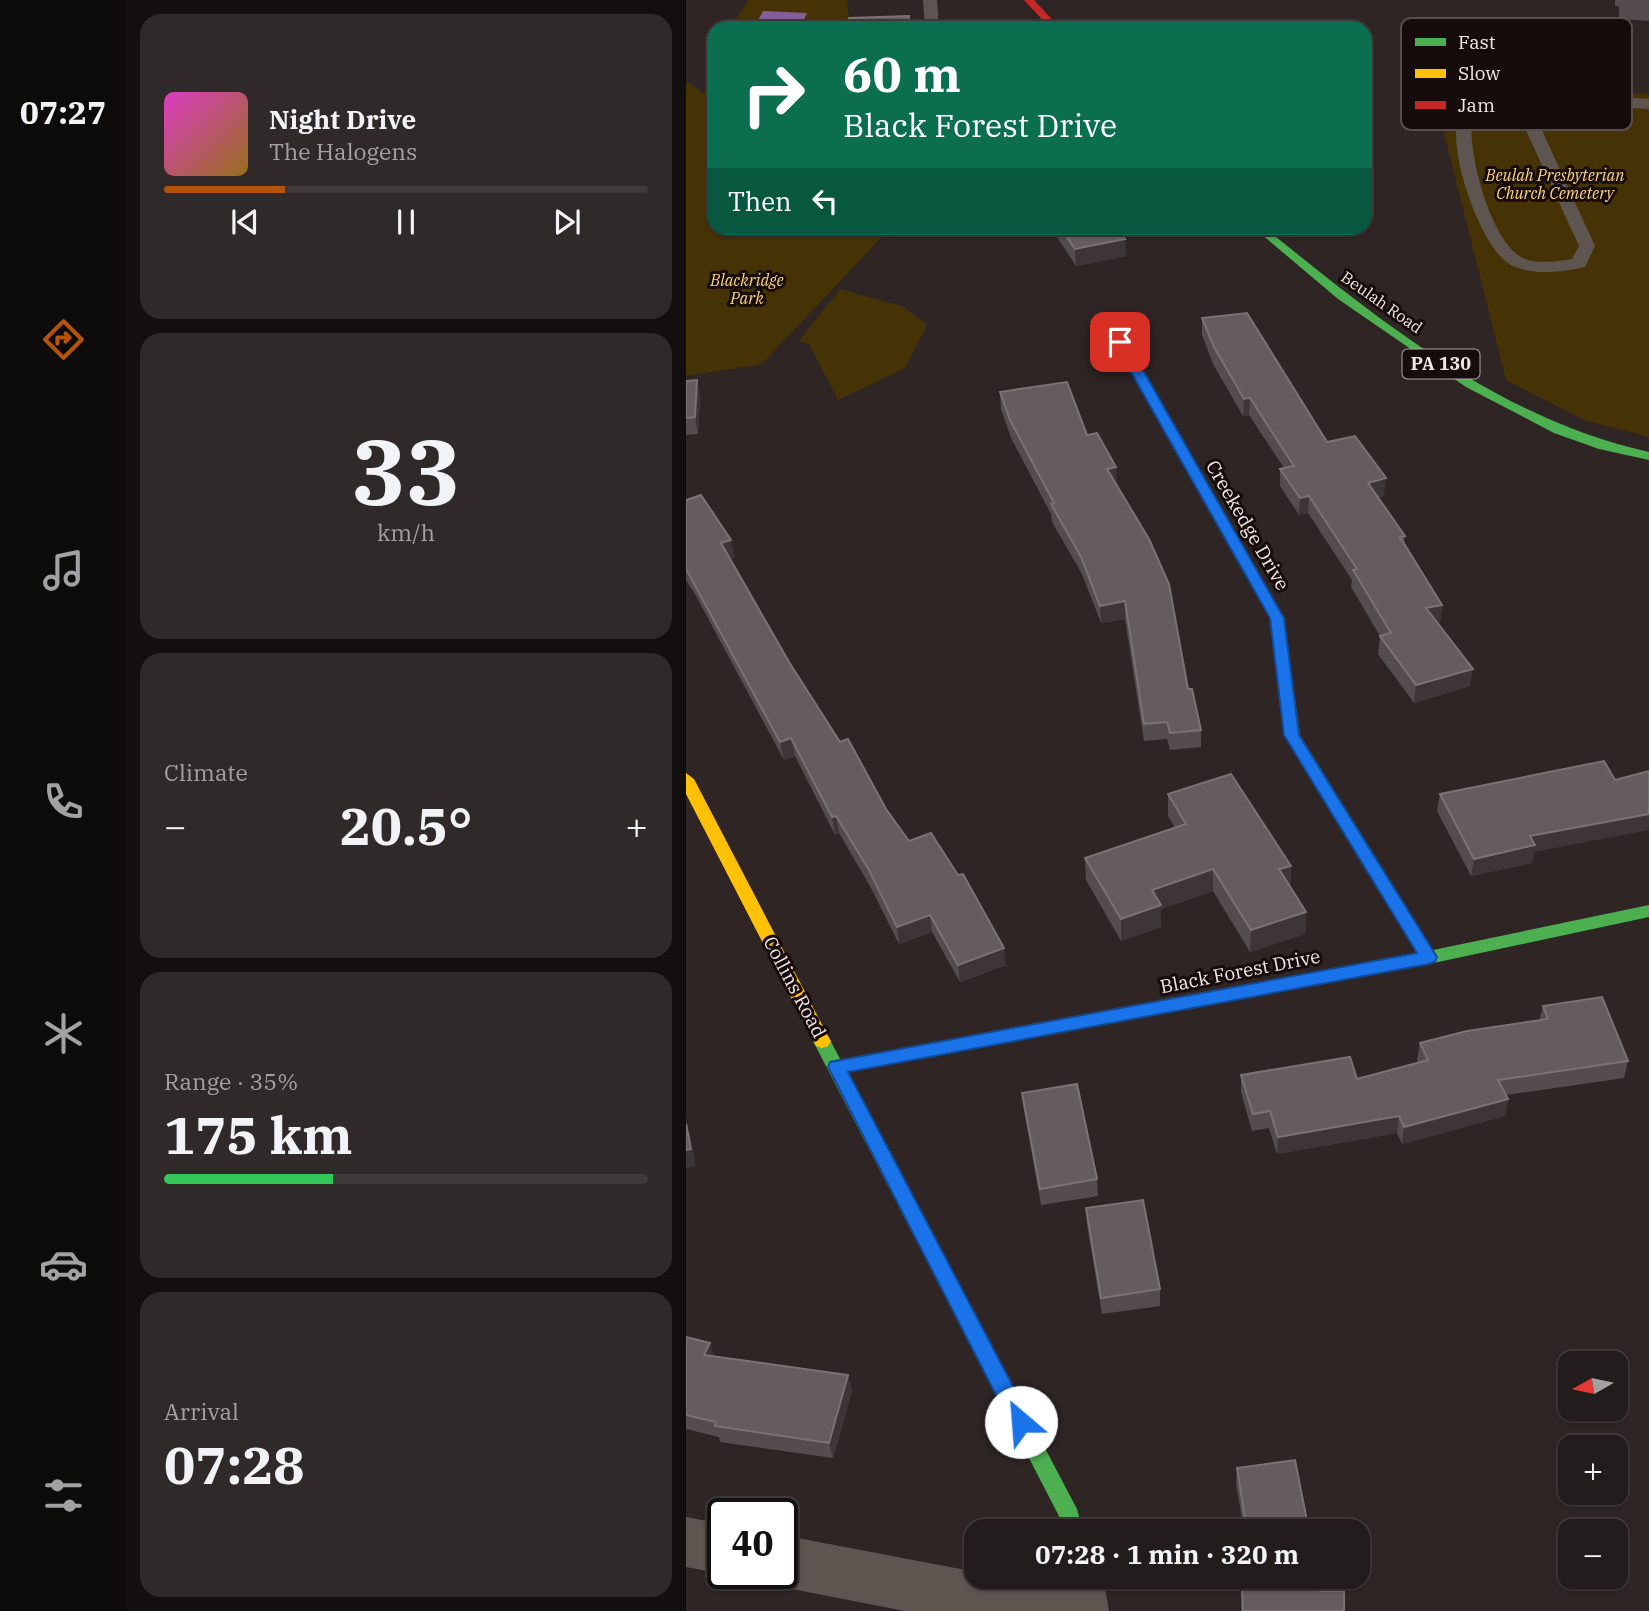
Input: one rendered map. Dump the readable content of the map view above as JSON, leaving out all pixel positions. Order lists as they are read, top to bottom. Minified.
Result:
{"streets":{"street":["Beulah Road","PA 130","Creekedge Drive","Black Forest Drive","Collins Road"]},"crossings":[["Creekedge Drive","Black Forest Drive"],["Black Forest Drive","Collins Road"]],"parks":["Beulah Presbyterian Church Cemetery","Blackridge Park"],"legend":["Fast","Slow","Jam"],"north":"left","page":{"tabs":"07:27","turn":["60 m","Black Forest Drive"],"song":["Night Drive","The Halogens"],"then":"Then","tile":[["33","km/h"],"Climate",["Range · 35%","175 km"],["Arrival","07:28"]],"heat":["−","20.5°","+"],"map_buttons":["+","−"],"limit":"40","trip":"07:28 · 1 min · 320 m"}}
